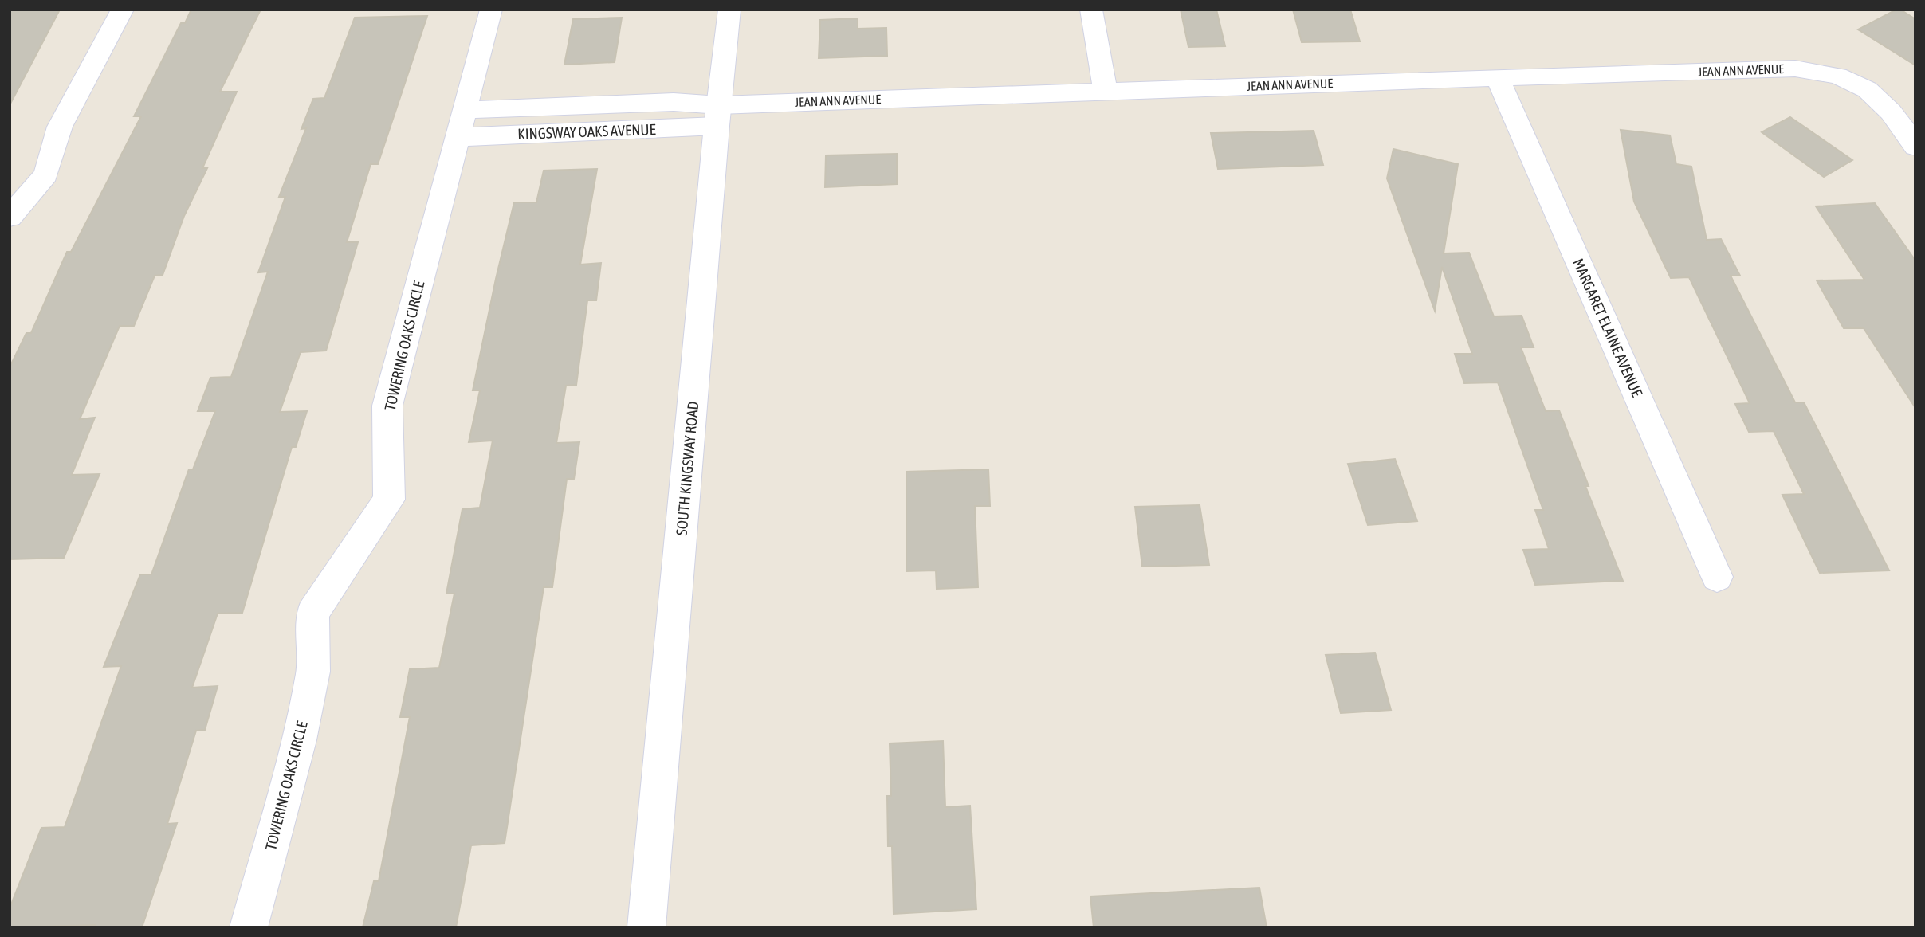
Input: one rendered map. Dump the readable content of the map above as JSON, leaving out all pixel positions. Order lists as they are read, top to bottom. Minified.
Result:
{"streets":{"street":["JEAN ANN AVENUE","KINGSWAY OAKS AVENUE","MARGARET ELAINE AVENUE","TOWERING OAKS CIRCLE","SOUTH KINGSWAY ROAD"]},"crossings":[["JEAN ANN AVENUE","KINGSWAY OAKS AVENUE"],["JEAN ANN AVENUE","MARGARET ELAINE AVENUE"],["JEAN ANN AVENUE","SOUTH KINGSWAY ROAD"],["KINGSWAY OAKS AVENUE","TOWERING OAKS CIRCLE"],["KINGSWAY OAKS AVENUE","SOUTH KINGSWAY ROAD"]]}
